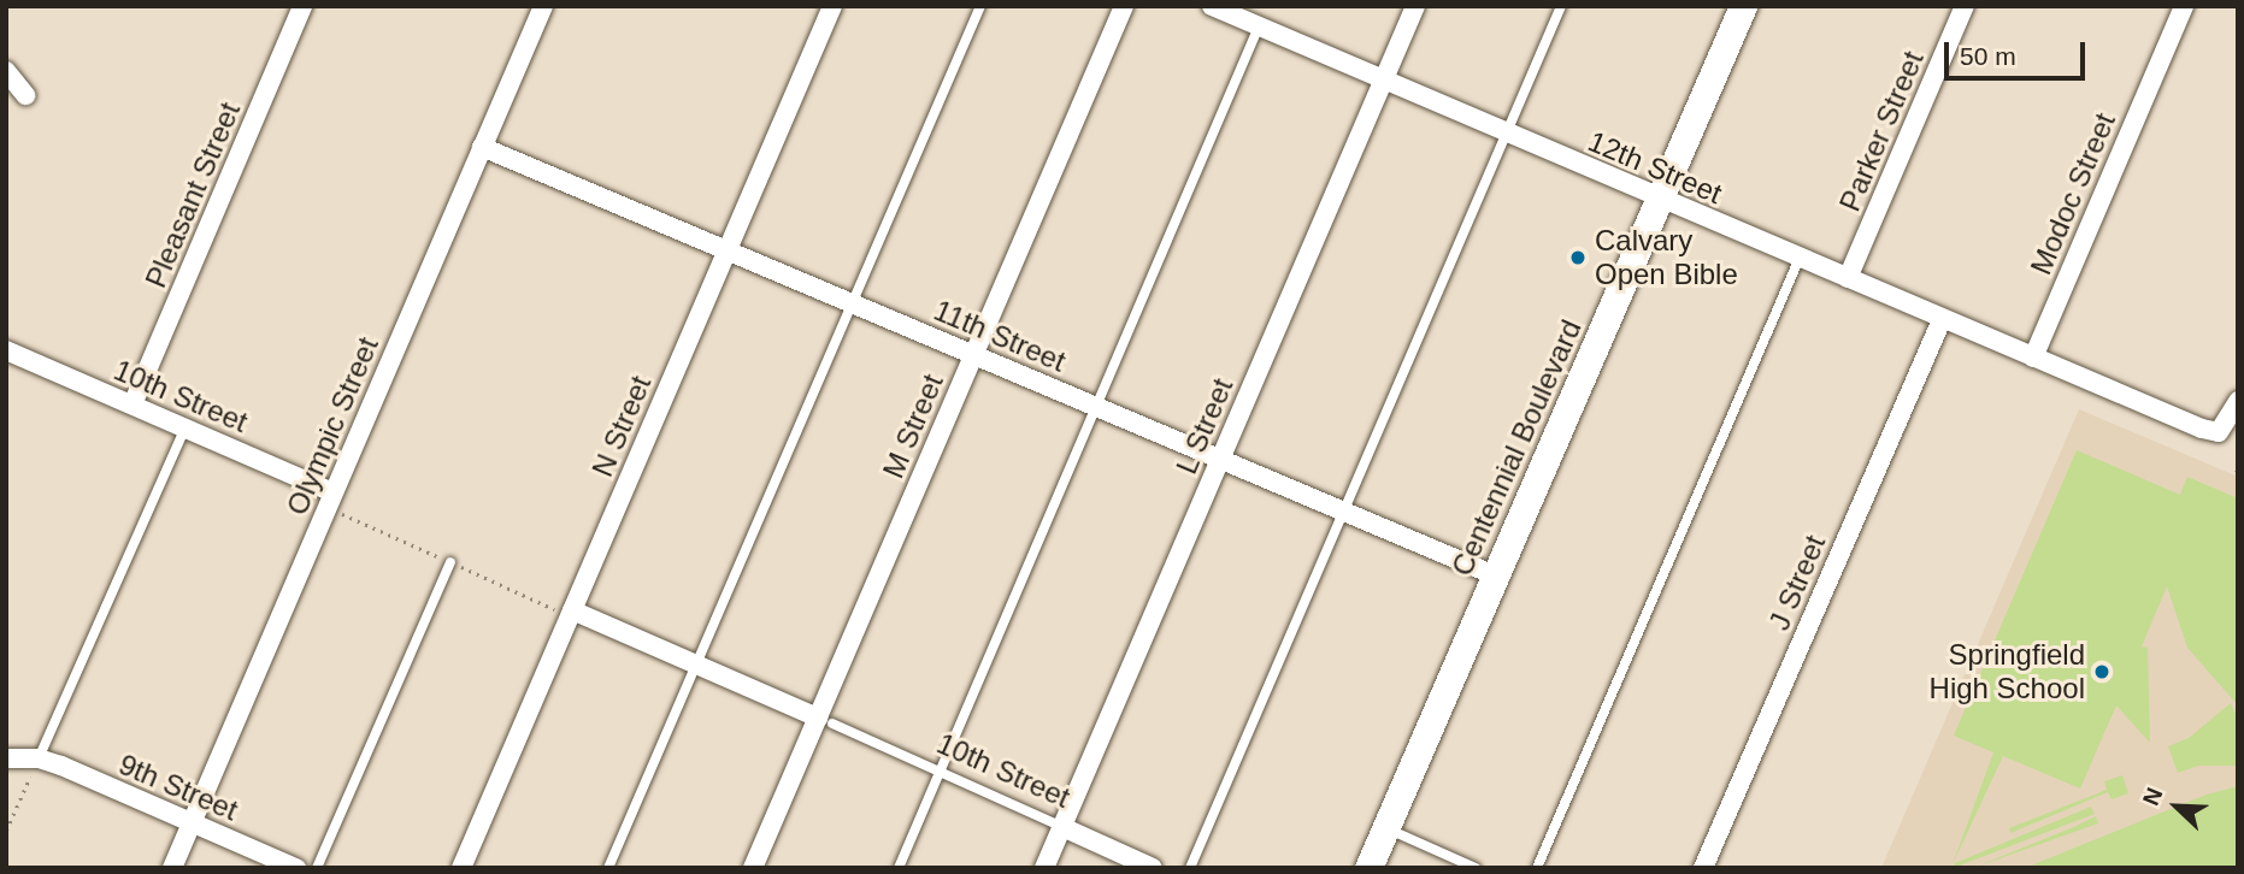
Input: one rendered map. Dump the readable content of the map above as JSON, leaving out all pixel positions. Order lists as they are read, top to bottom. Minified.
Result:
{"streets":{"main road":["Centennial Boulevard"],"street":["Parker Street","12th Street","Modoc Street","Pleasant Street","11th Street","10th Street","Olympic Street","N Street","M Street","L Street","J Street","9th Street"]},"crossings":[["Parker Street","12th Street"],["12th Street","Modoc Street"],["12th Street","L Street"],["12th Street","Centennial Boulevard"],["12th Street","J Street"],["Pleasant Street","10th Street"],["11th Street","Olympic Street"],["11th Street","N Street"],["11th Street","M Street"],["11th Street","L Street"],["11th Street","Centennial Boulevard"],["10th Street","Olympic Street"],["10th Street","N Street"],["10th Street","M Street"],["10th Street","L Street"],["Olympic Street","9th Street"]],"places":["Calvary Open Bible","Springfield High School"],"scale_bar":"50 m","north":"top left"}
